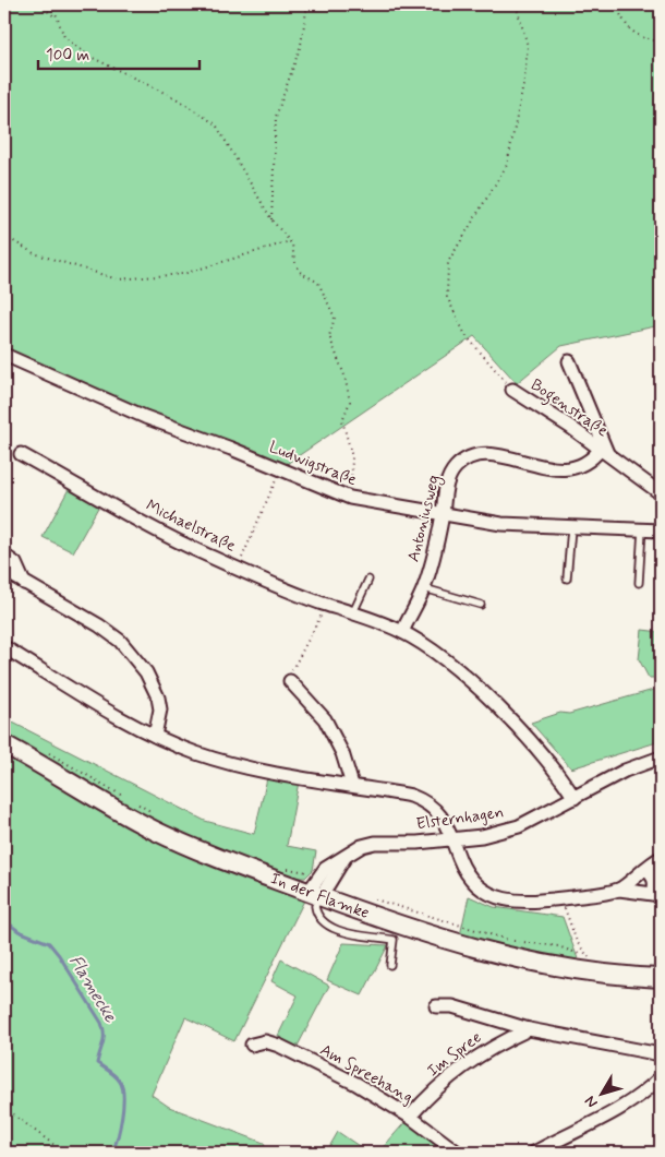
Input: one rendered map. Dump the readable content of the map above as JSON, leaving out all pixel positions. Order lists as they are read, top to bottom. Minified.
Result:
{"streets":{"main road":["In der Flamke"],"street":["Bogenstraße","Ludwigstraße","Antoniusweg","Michaelstraße","Elsternhagen","Im Spree","Am Spreehang"]},"crossings":[["Bogenstraße","Antoniusweg"],["Ludwigstraße","Antoniusweg"],["Antoniusweg","Michaelstraße"],["Michaelstraße","Elsternhagen"],["Elsternhagen","In der Flamke"],["Im Spree","Am Spreehang"]],"water":["Flamecke"],"scale_bar":"100 m","north":"bottom left"}
